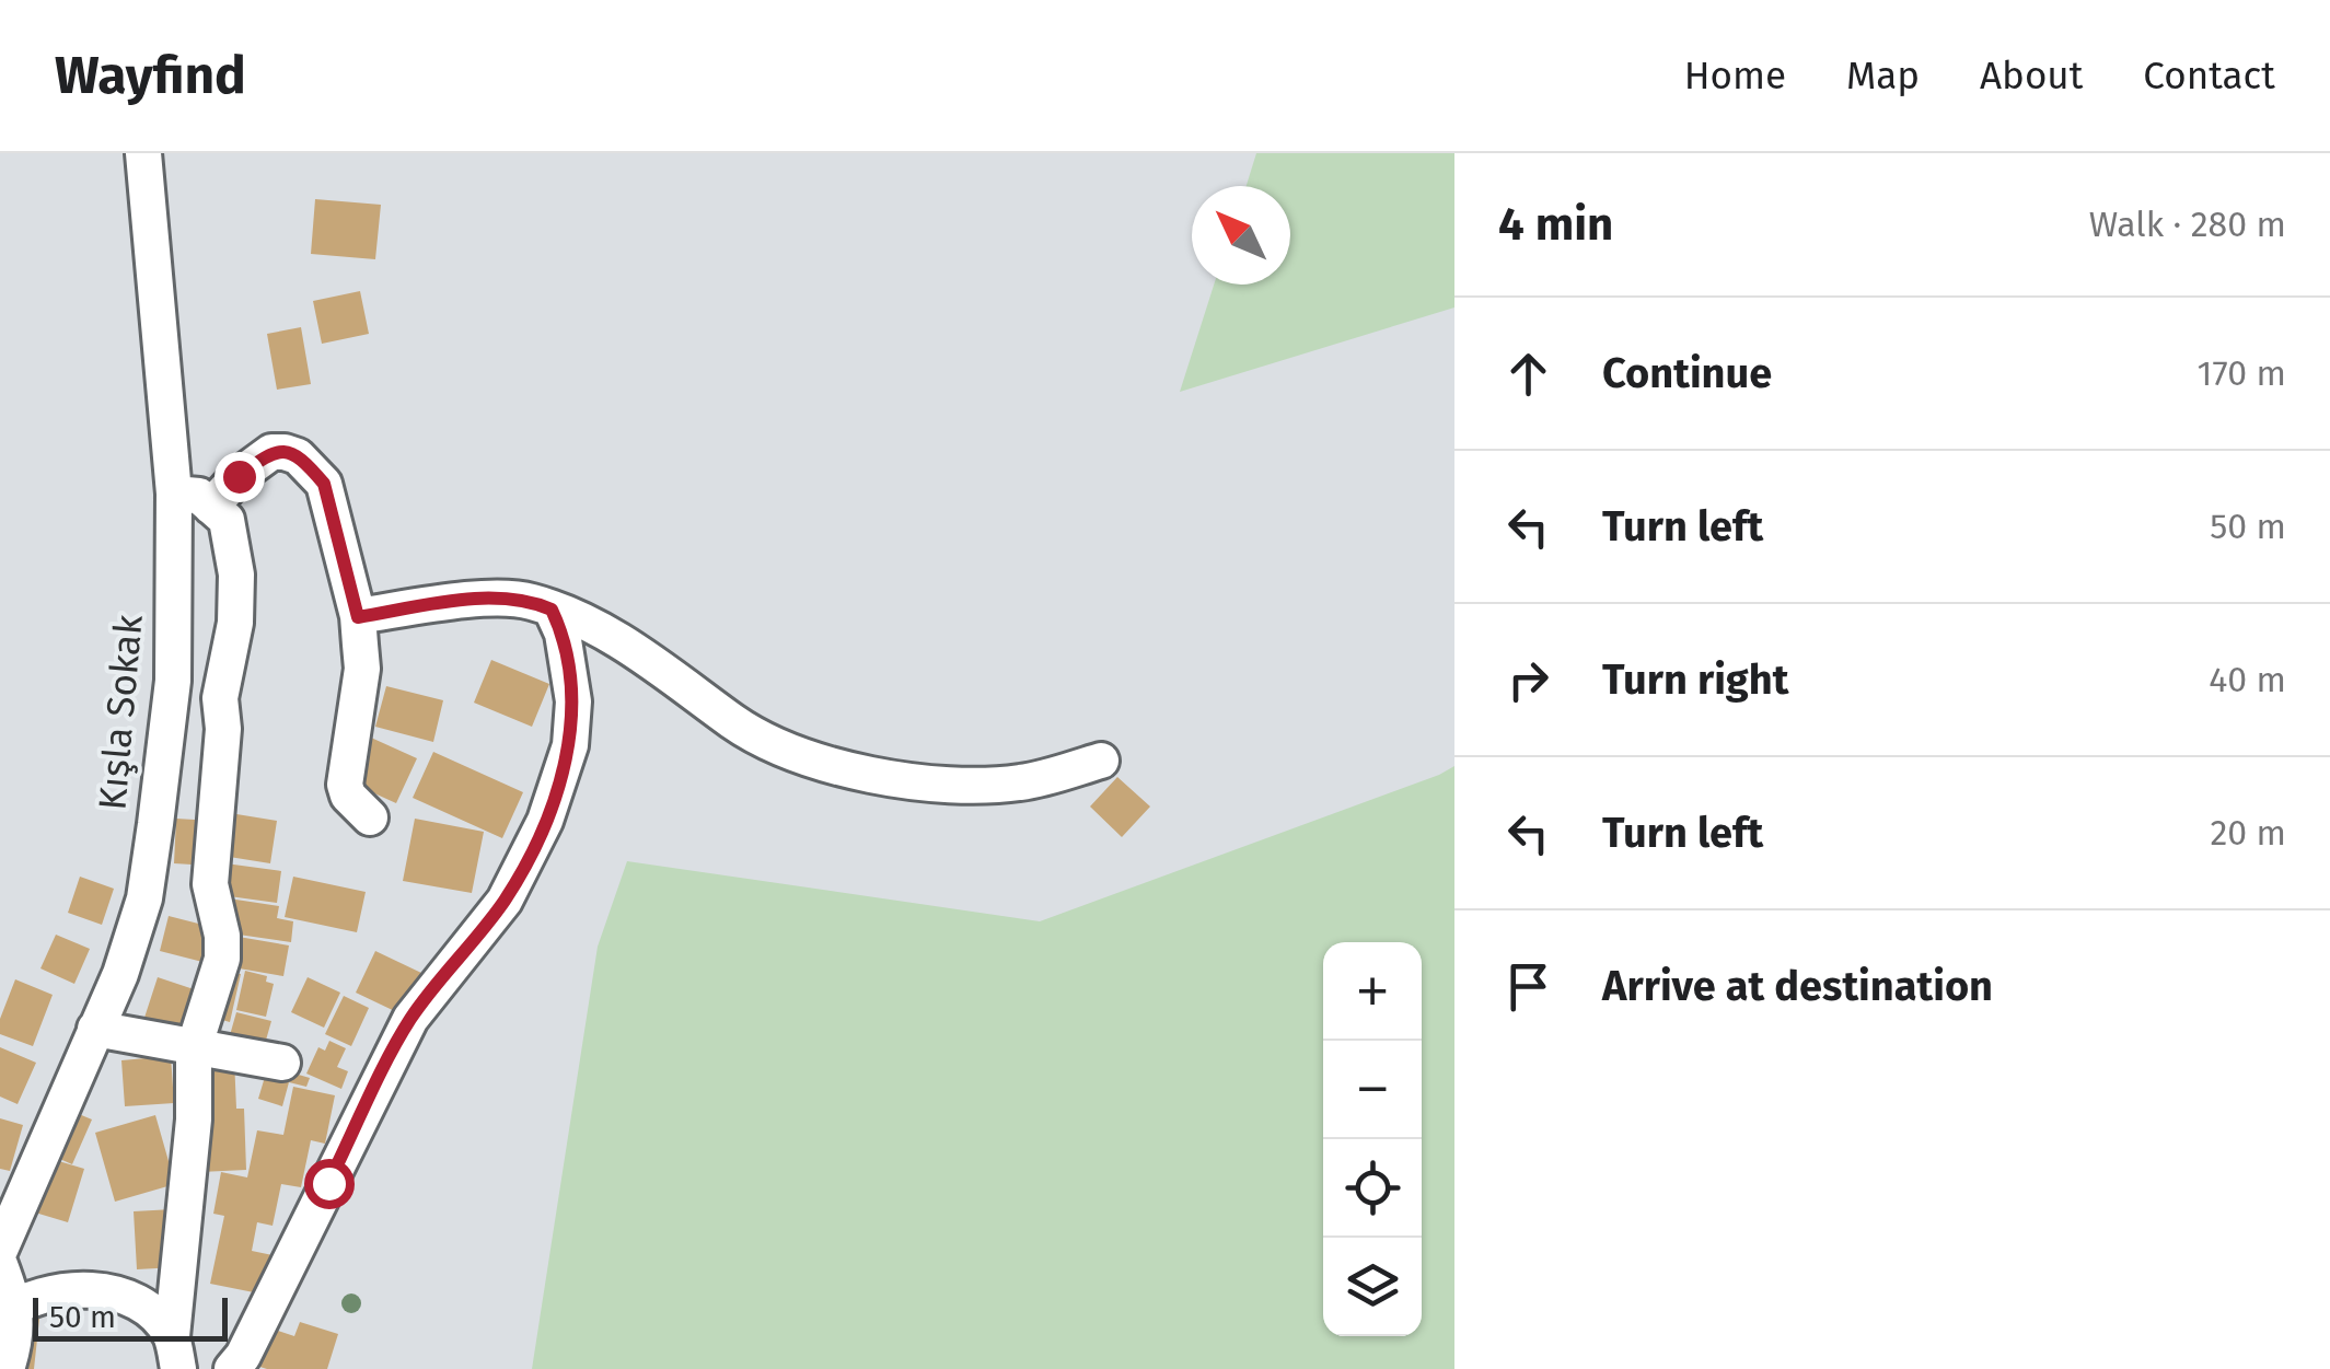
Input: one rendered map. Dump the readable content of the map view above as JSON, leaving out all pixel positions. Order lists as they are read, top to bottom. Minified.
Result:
{"streets":{"street":["Kışla Sokak"]},"scale_bar":"50 m","north":"top left","page":{"header":"Wayfind","nav":["Home","Map","About","Contact"],"heading":["4 min","Walk · 280 m"],"list":[["Continue","170 m"],["Turn left","50 m"],["Turn right","40 m"],["Turn left","20 m"],"Arrive at destination"],"map_buttons":["+","−"],"scale":"50 m"}}
